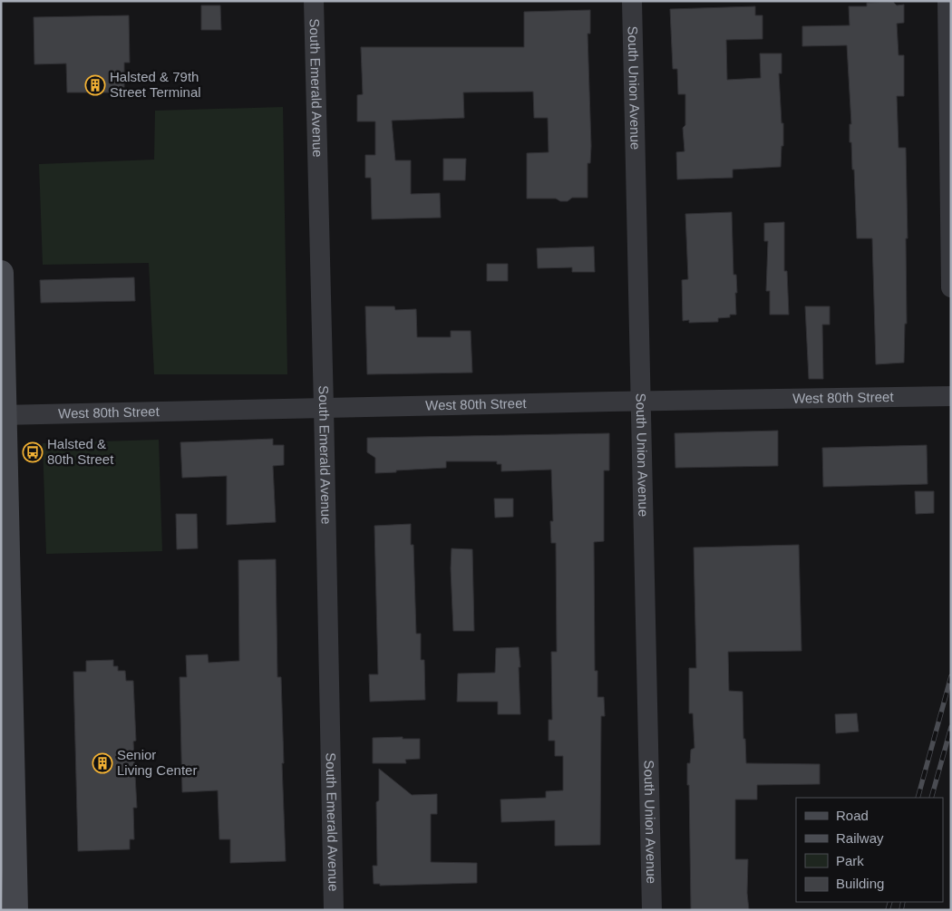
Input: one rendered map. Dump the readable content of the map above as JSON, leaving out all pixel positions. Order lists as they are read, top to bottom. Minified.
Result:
{"streets":{"street":["South Emerald Avenue","South Union Avenue","West 80th Street"]},"crossings":[["South Emerald Avenue","West 80th Street"],["South Union Avenue","West 80th Street"]],"places":{"building":["Halsted & 79th Street Terminal","Senior Living Center"],"bus stop":["Halsted & 80th Street"]},"legend":["Road","Railway","Park","Building"]}
